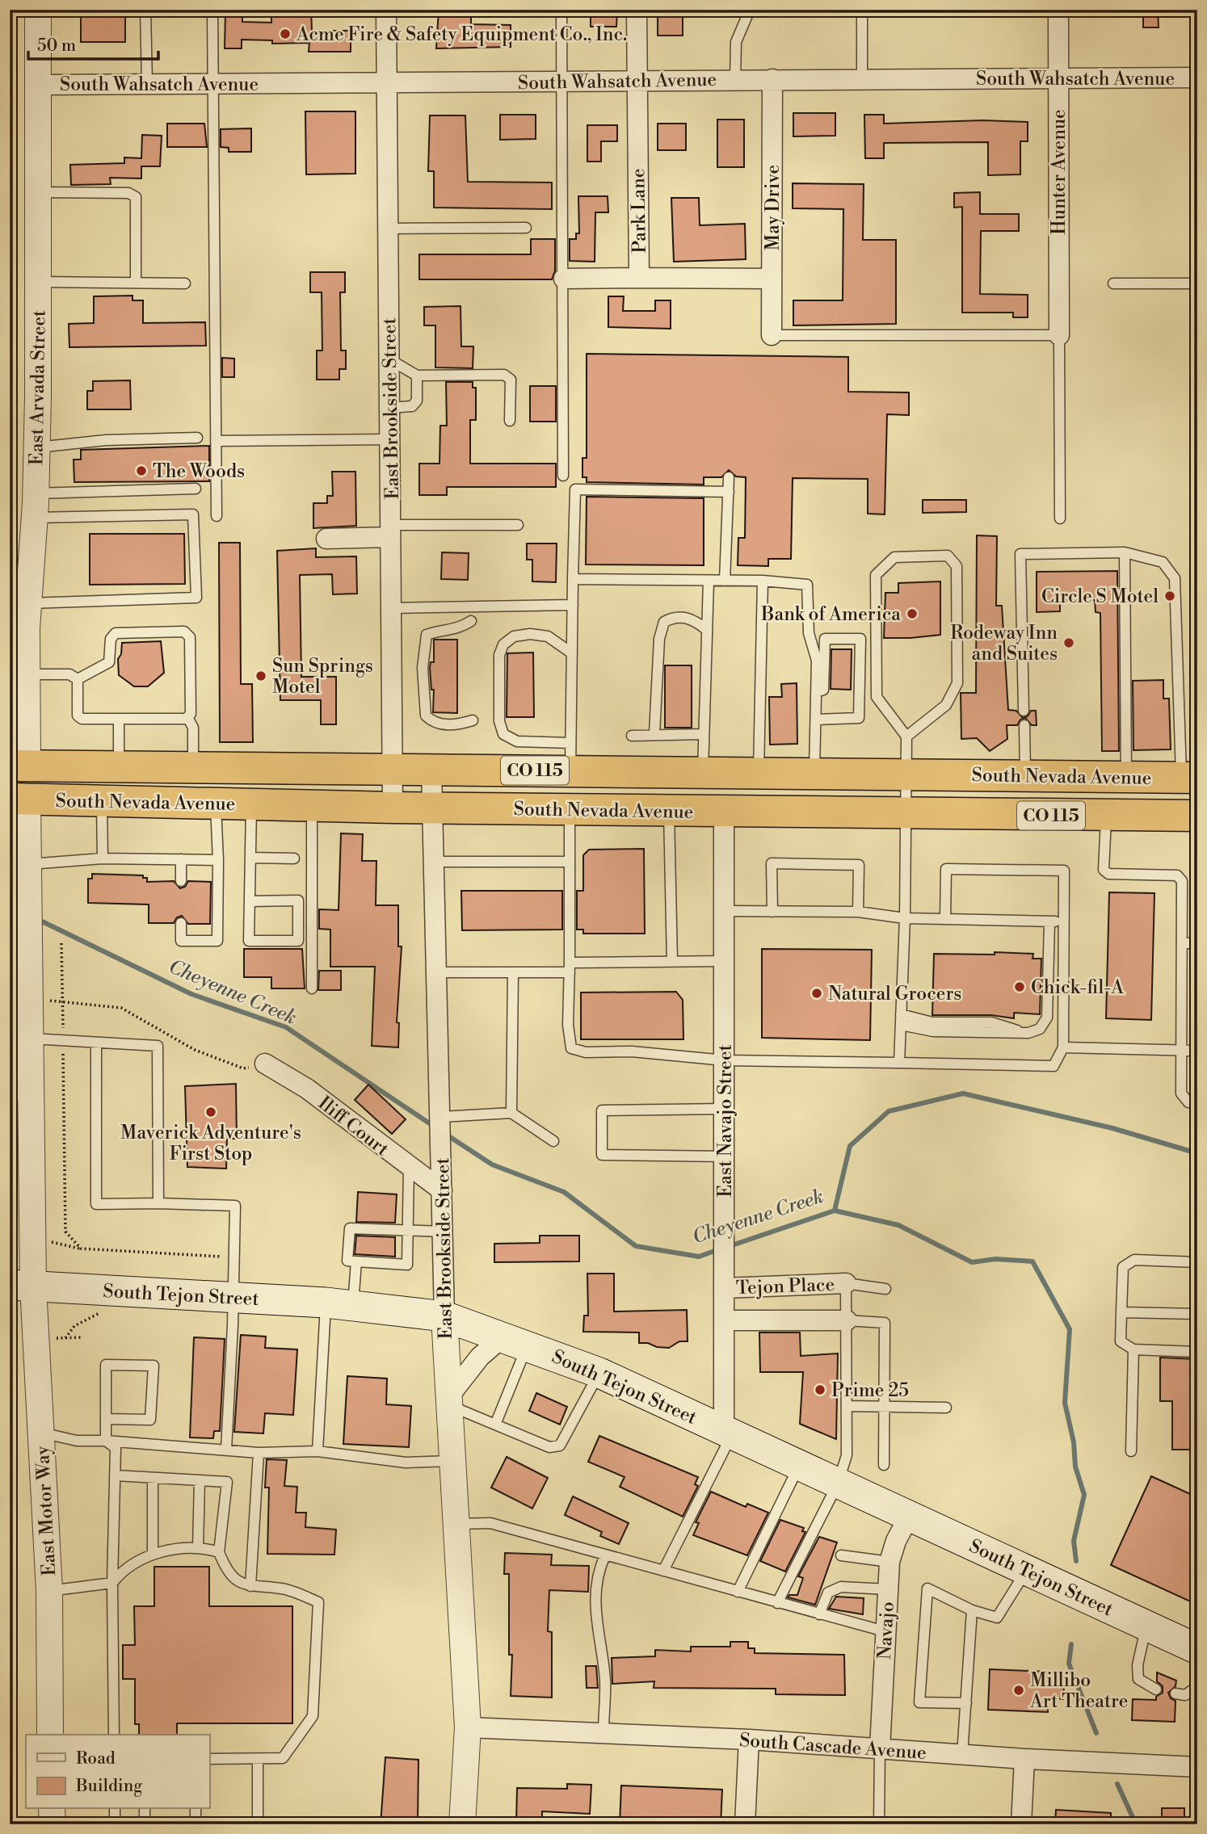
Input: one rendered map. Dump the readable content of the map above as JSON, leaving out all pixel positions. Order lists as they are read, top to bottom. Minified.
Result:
{"streets":{"highway":["CO 115","South Nevada Avenue"],"main road":["South Tejon Street"],"street":["South Wahsatch Avenue","Hunter Avenue","May Drive","Park Lane","East Arvada Street","East Brookside Street","East Navajo Street","Iliff Court","Tejon Place","East Motor Way","Navajo","South Cascade Avenue"]},"crossings":[["South Wahsatch Avenue","Hunter Avenue"],["South Wahsatch Avenue","May Drive"],["South Wahsatch Avenue","Park Lane"],["South Wahsatch Avenue","East Arvada Street"],["South Wahsatch Avenue","East Brookside Street"],["May Drive","Park Lane"],["East Arvada Street","South Nevada Avenue"],["East Brookside Street","South Nevada Avenue"],["East Brookside Street","Iliff Court"],["East Brookside Street","South Tejon Street"],["East Brookside Street","South Cascade Avenue"],["South Nevada Avenue","East Navajo Street"],["East Navajo Street","Tejon Place"],["East Navajo Street","South Tejon Street"],["South Tejon Street","East Motor Way"],["South Tejon Street","Navajo"],["Navajo","South Cascade Avenue"]],"water":["Cheyenne Creek"],"places":["Acme Fire & Safety Equipment Co., Inc.","The Woods","Circle S Motel","Bank of America","Rodeway Inn and Suites","Sun Springs Motel","Chick-fil-A","Natural Grocers","Maverick Adventure's First Stop","Prime 25","Millibo Art Theatre"],"legend":["Road","Building"],"scale_bar":"50 m"}
